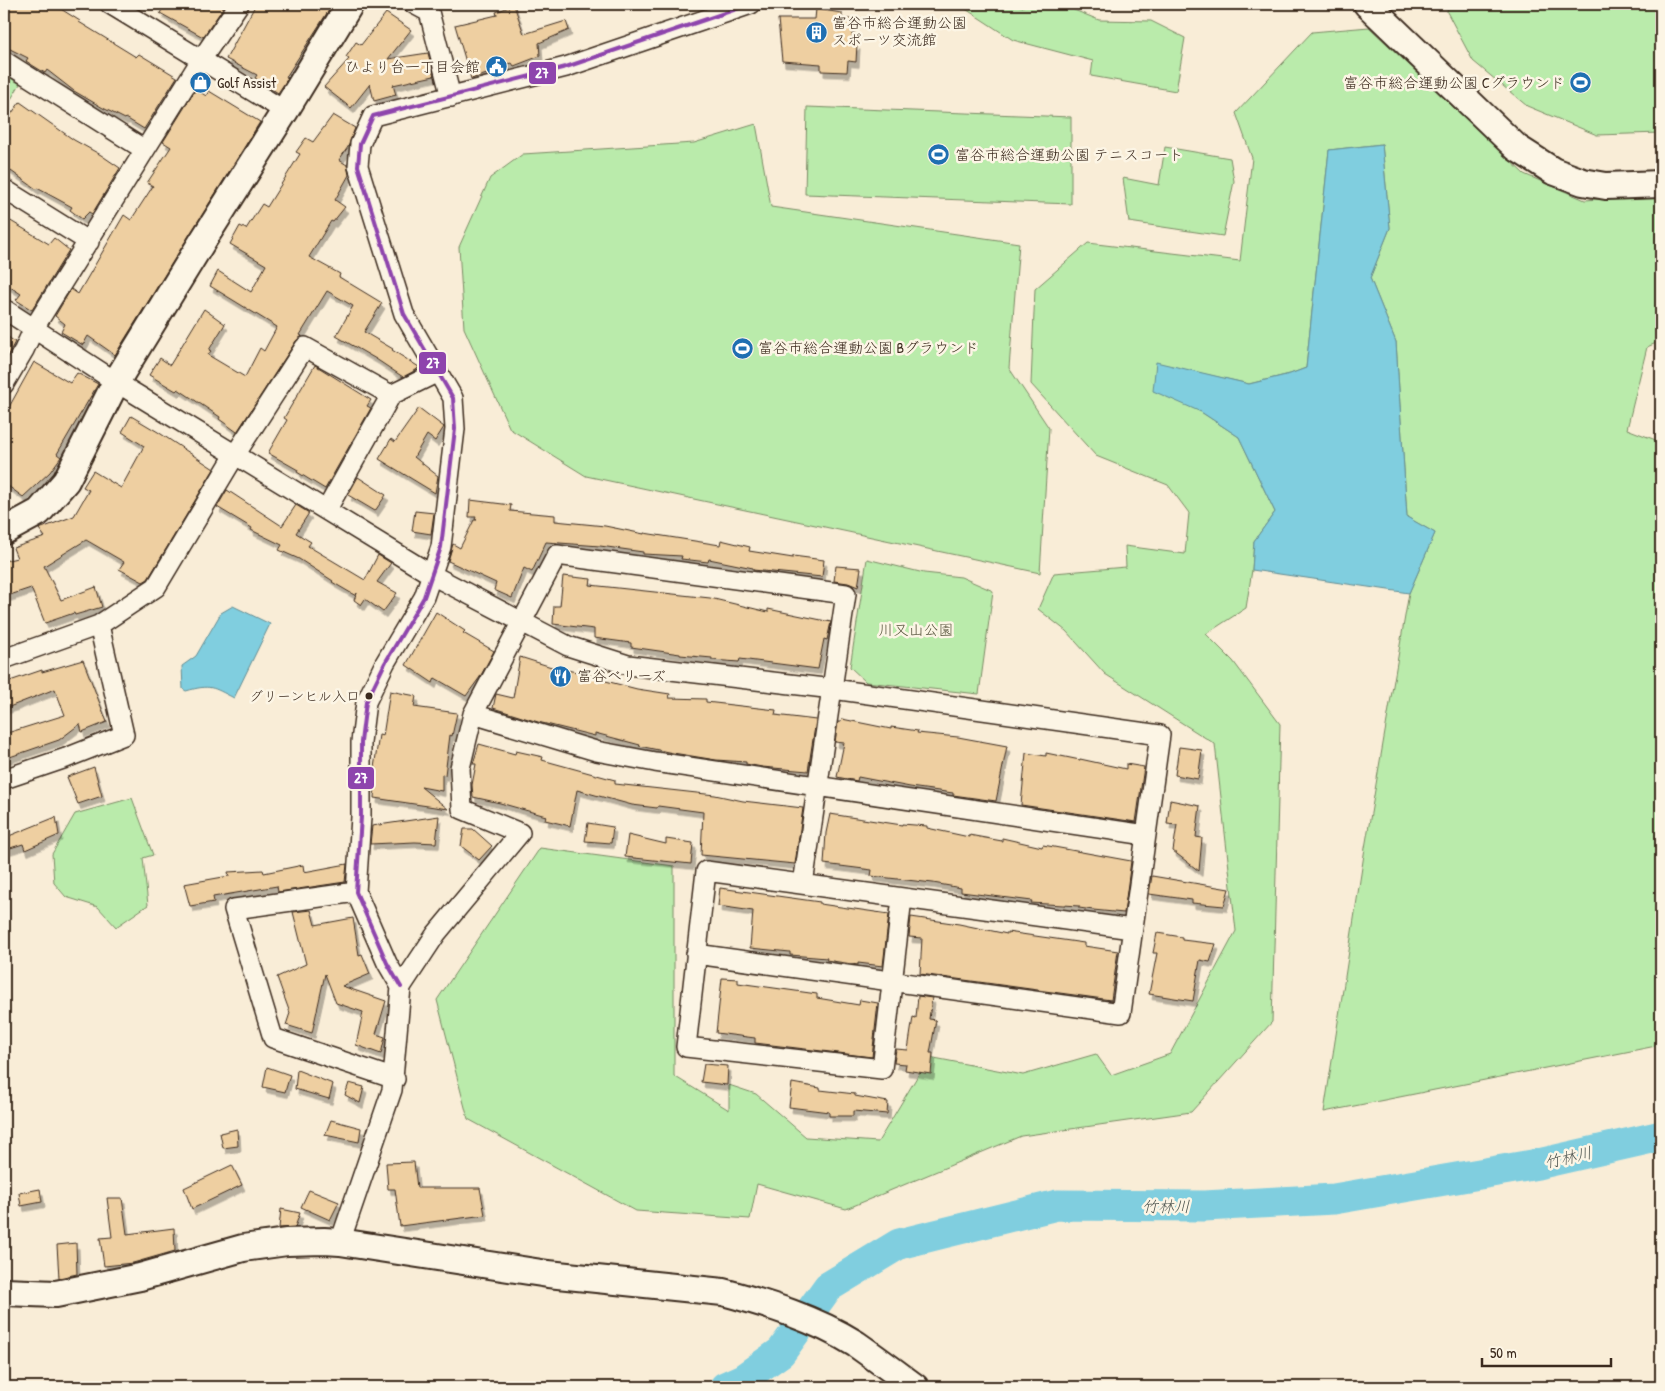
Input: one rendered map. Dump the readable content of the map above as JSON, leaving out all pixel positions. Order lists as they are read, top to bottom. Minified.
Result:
{"water":["竹林川"],"parks":["川又山公園"],"places":{"building":["富谷市総合運動公園 スポーツ交流館"],"public building":["ひより台一丁目会館"],"shop":["Golf Assist"],"sports":["富谷市総合運動公園 Cグラウンド","富谷市総合運動公園 テニスコート","富谷市総合運動公園 Bグラウンド"],"restaurant":["富谷ベリーズ"],"other":["グリーンヒル入口"]},"lines":["transit line 27"],"scale_bar":"50 m"}
